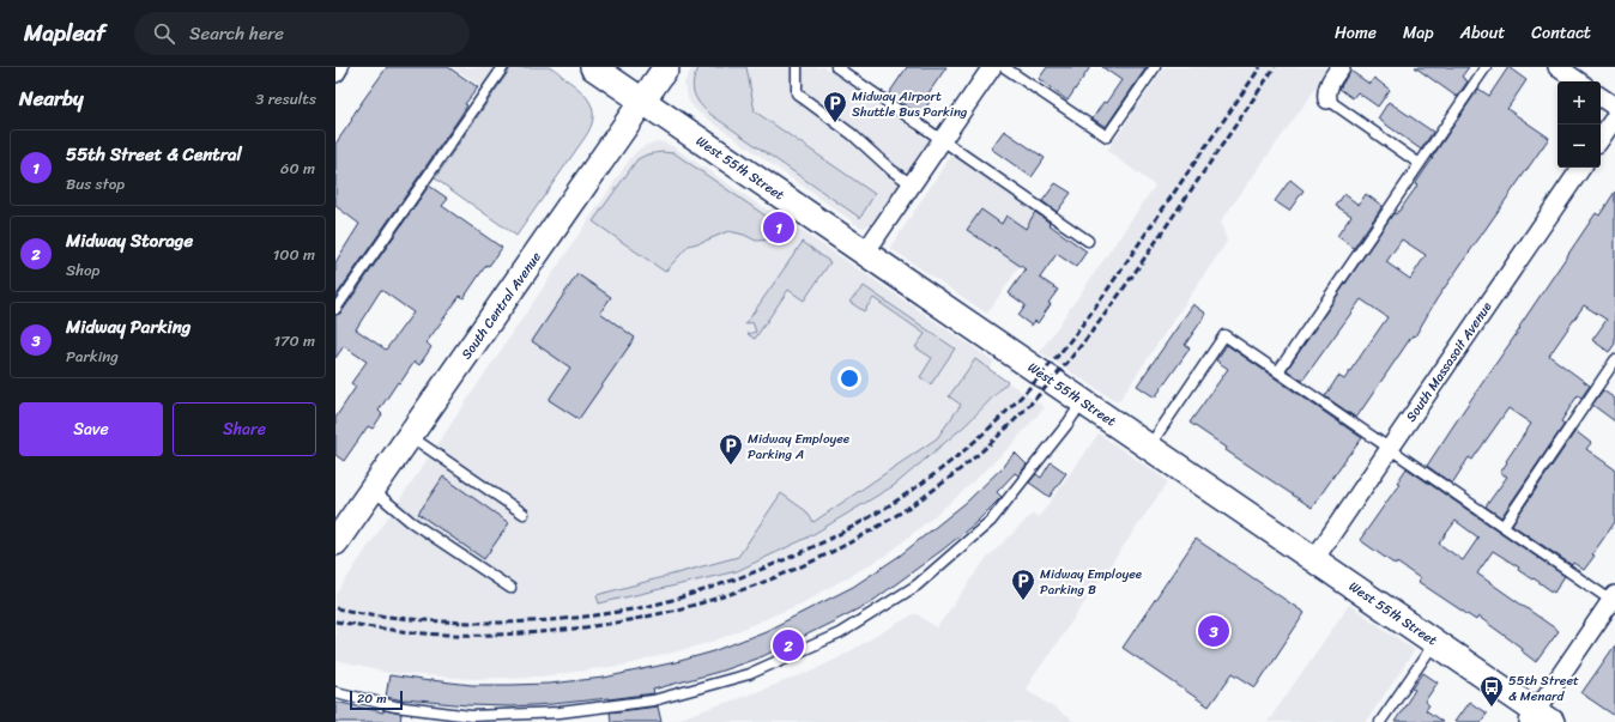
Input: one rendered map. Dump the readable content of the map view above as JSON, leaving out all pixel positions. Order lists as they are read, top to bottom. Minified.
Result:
{"streets":{"main road":["West 55th Street","South Central Avenue"],"street":["South Massasoit Avenue"]},"crossings":[["West 55th Street","South Central Avenue"],["West 55th Street","South Massasoit Avenue"]],"places":{"parking":["Midway Airport Shuttle Bus Parking","Midway Employee Parking A","Midway Employee Parking B"],"bus stop":["55th Street & Menard"]},"scale_bar":"20 m","page":{"header":"Mapleaf","search":"Search here","nav":["Home","Map","About","Contact"],"heading":["Nearby","3 results"],"map_buttons":["+","−"],"list":[{"mark":"1","name":"55th Street & Central","note":"Bus stop","value":"60 m"},{"mark":"2","name":"Midway Storage","note":"Shop","value":"100 m"},{"mark":"3","name":"Midway Parking","note":"Parking","value":"170 m"}],"pins":["1","3","2"],"buttons":["Save","Share"],"scale":"20 m"}}
